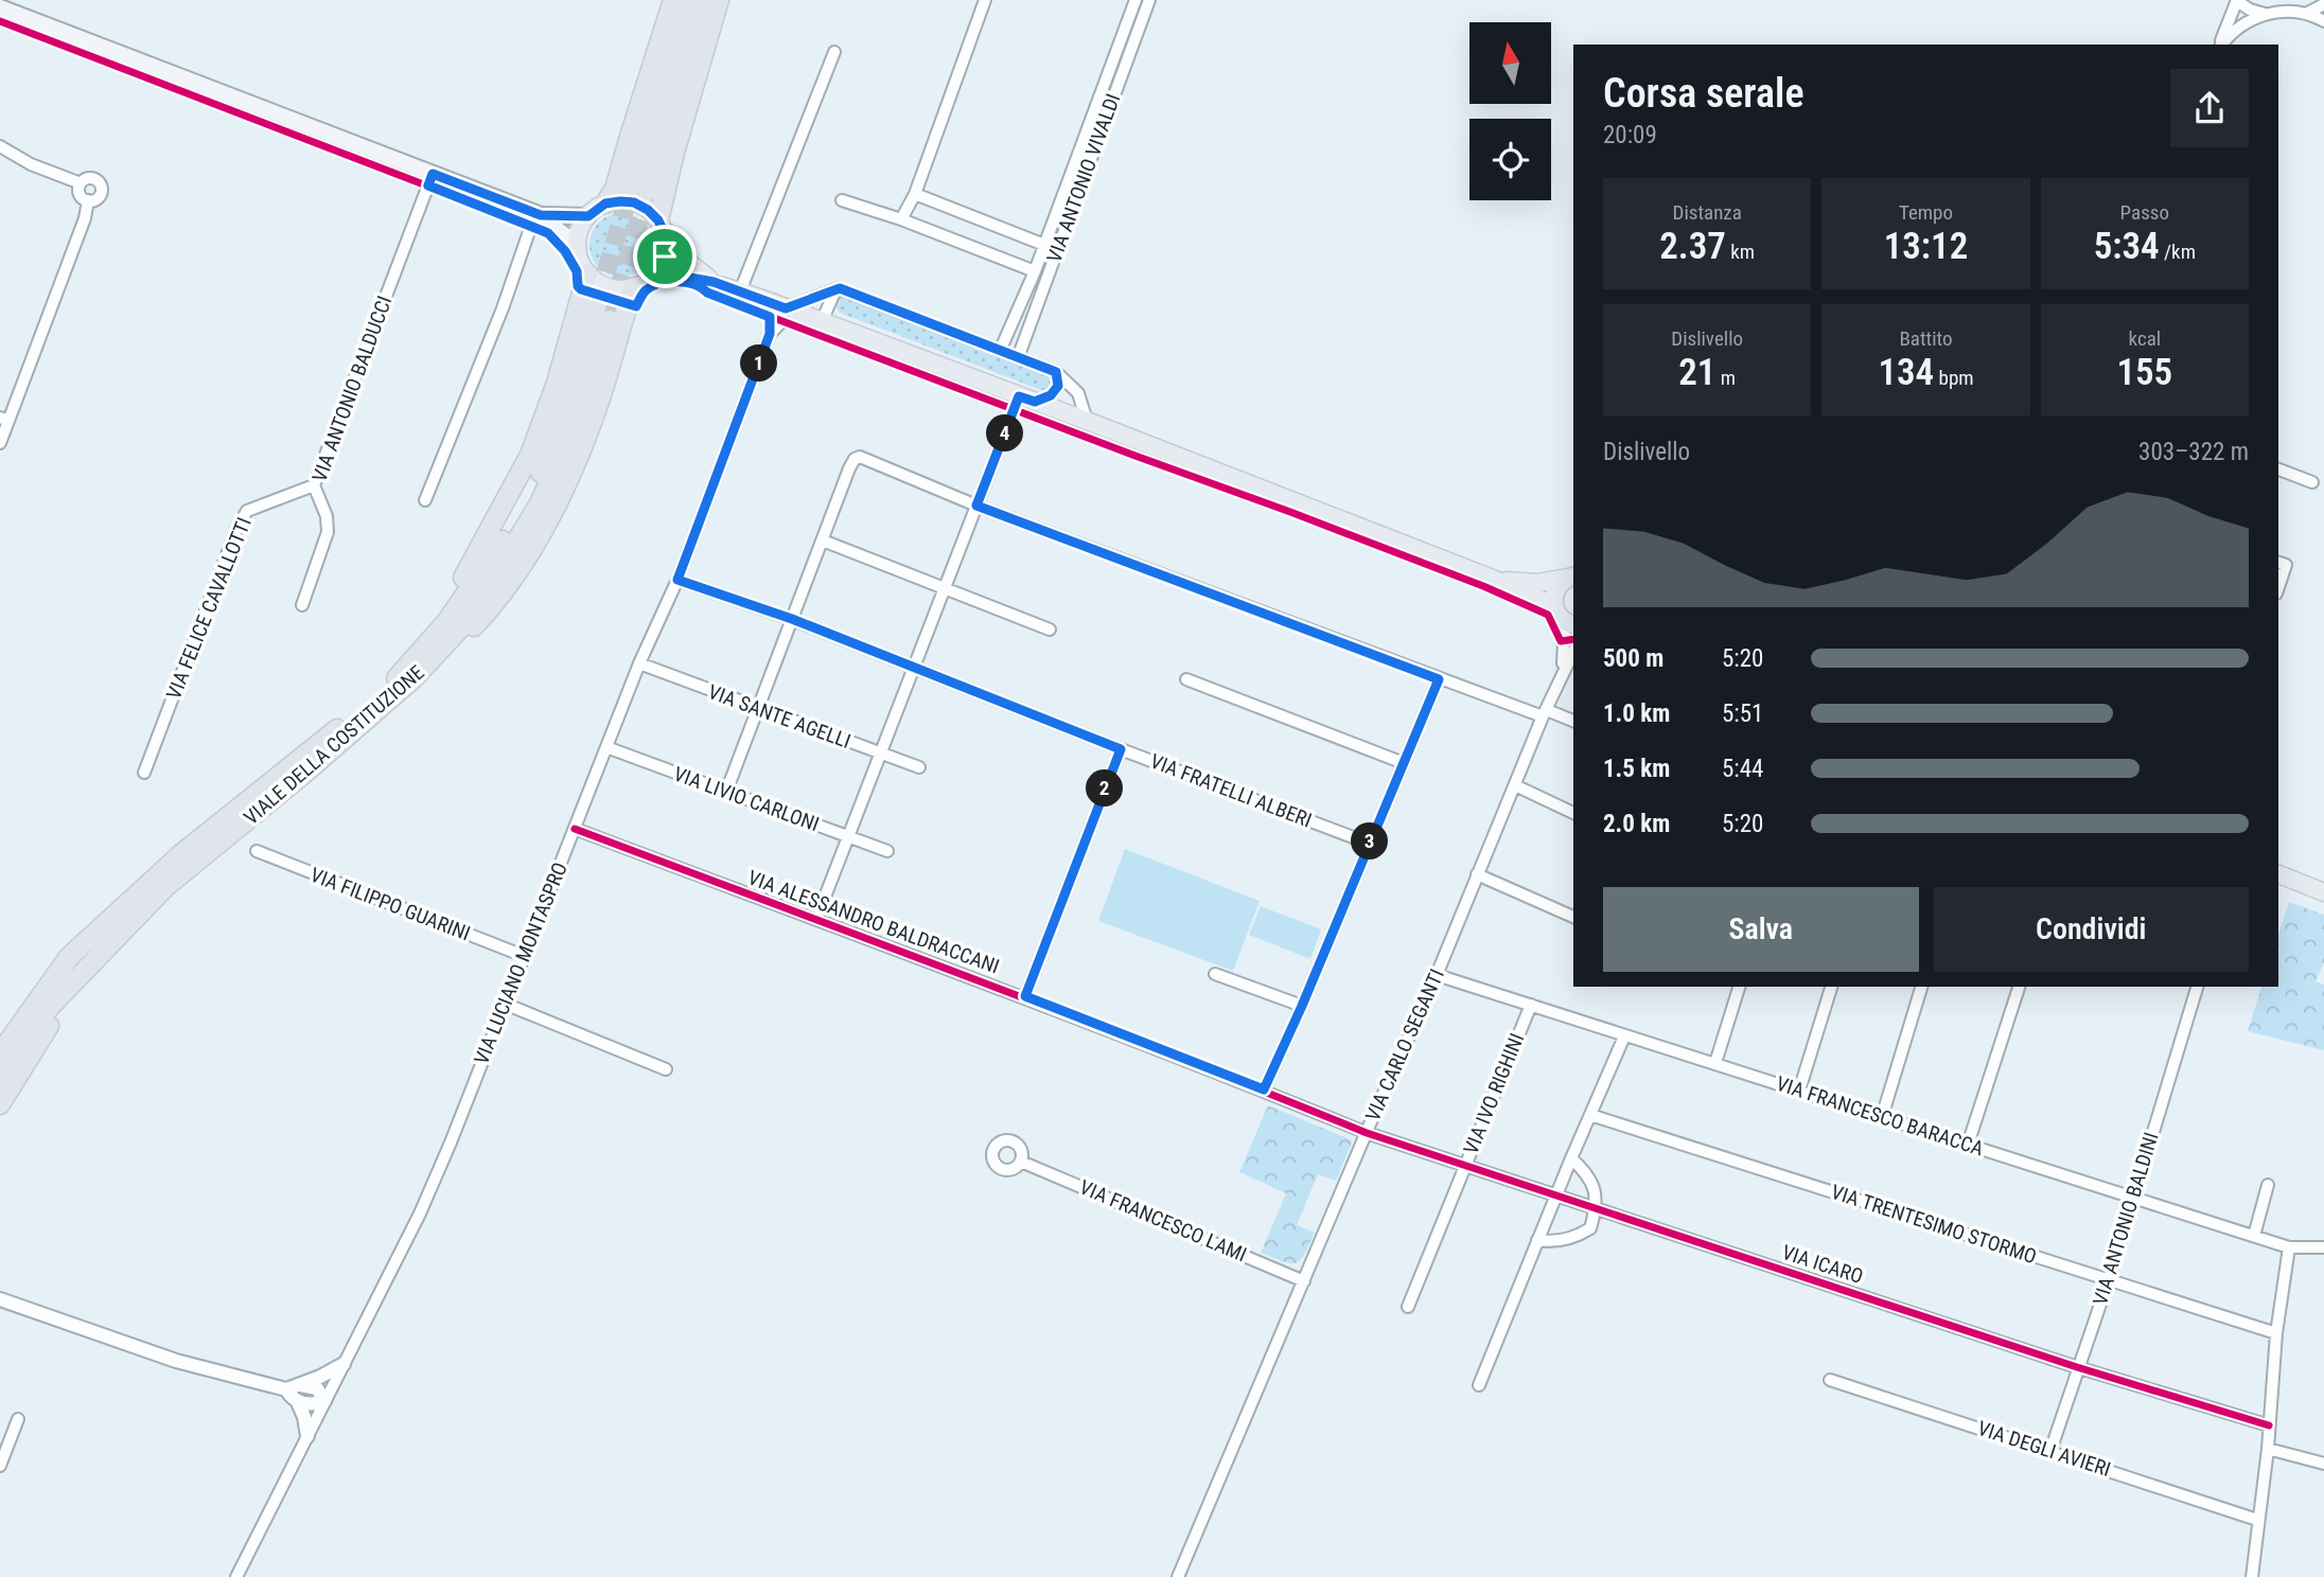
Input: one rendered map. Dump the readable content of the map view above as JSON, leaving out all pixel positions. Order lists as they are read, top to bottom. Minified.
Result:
{"streets":{"highway":["VIALE DELLA COSTITUZIONE"],"street":["VIA ANTONIO VIVALDI","VIA ANTONIO BALDUCCI","VIA FELICE CAVALLOTTI","VIA SANTE AGELLI","VIA FRATELLI ALBERI","VIA LIVIO CARLONI","VIA FILIPPO GUARINI","VIA ALESSANDRO BALDRACCANI","VIA LUCIANO MONTASPRO","VIA CARLO SEGANTI","VIA IVO RIGHINI","VIA FRANCESCO BARACCA","VIA ANTONIO BALDINI","VIA FRANCESCO LAMI","VIA TRENTESIMO STORMO","VIA ICARO","VIA DEGLI AVIERI"]},"crossings":[["VIA ANTONIO BALDUCCI","VIA FELICE CAVALLOTTI"],["VIA SANTE AGELLI","VIA LUCIANO MONTASPRO"],["VIA FRATELLI ALBERI","VIA LUCIANO MONTASPRO"],["VIA LIVIO CARLONI","VIA LUCIANO MONTASPRO"],["VIA FILIPPO GUARINI","VIA LUCIANO MONTASPRO"],["VIA ALESSANDRO BALDRACCANI","VIA LUCIANO MONTASPRO"],["VIA ALESSANDRO BALDRACCANI","VIA CARLO SEGANTI"],["VIA ALESSANDRO BALDRACCANI","VIA ICARO"],["VIA CARLO SEGANTI","VIA FRANCESCO BARACCA"],["VIA CARLO SEGANTI","VIA FRANCESCO LAMI"],["VIA CARLO SEGANTI","VIA ICARO"],["VIA IVO RIGHINI","VIA FRANCESCO BARACCA"],["VIA IVO RIGHINI","VIA ICARO"],["VIA FRANCESCO BARACCA","VIA ANTONIO BALDINI"],["VIA ANTONIO BALDINI","VIA TRENTESIMO STORMO"],["VIA ANTONIO BALDINI","VIA ICARO"],["VIA ANTONIO BALDINI","VIA DEGLI AVIERI"]],"north":"top","page":{"heading":["Corsa serale","20:09"],"stats":[["Distanza","2.37 km"],["Tempo","13:12"],["Passo","5:34 /km"],["Dislivello","21 m"],["Battito","134 bpm"],["kcal","155"]],"pins":["1","4","2","3"],"chart":["Dislivello","303–322 m"],"list":[{"name":"500 m","note":"5:20"},{"name":"1.0 km","note":"5:51"},{"name":"1.5 km","note":"5:44"},{"name":"2.0 km","note":"5:20"}],"buttons":["Salva","Condividi"]}}
